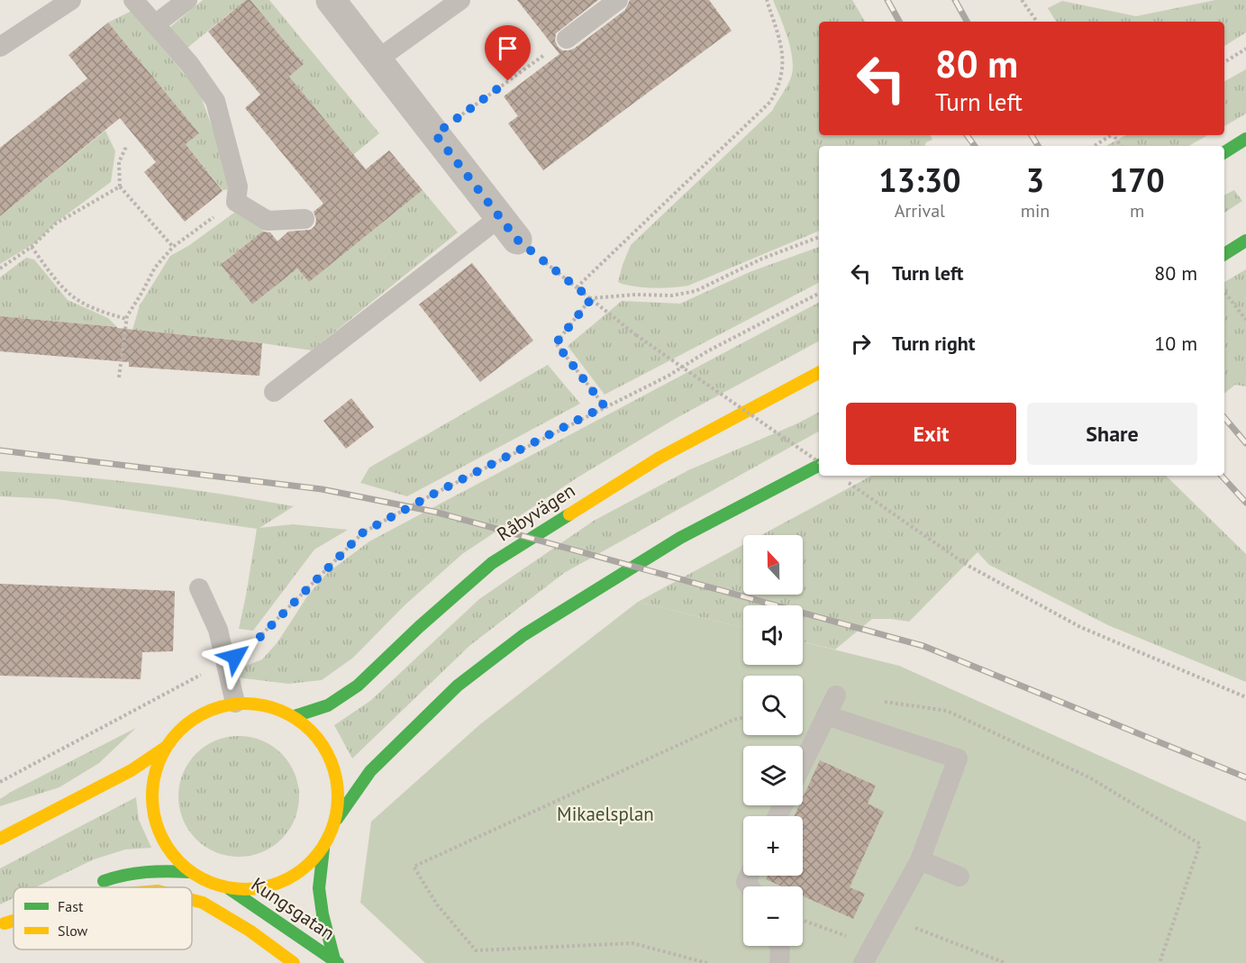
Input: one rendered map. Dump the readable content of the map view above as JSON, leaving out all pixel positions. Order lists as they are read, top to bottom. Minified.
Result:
{"streets":{"main road":["Råbyvägen","Kungsgatan"]},"crossings":[["Råbyvägen","Kungsgatan"]],"parks":["Mikaelsplan"],"legend":["Fast","Slow"],"north":"top","page":{"turn":["80 m","Turn left"],"eta":["13:30","Arrival","3","min","170","m"],"list":[{"name":"Turn left","value":"80 m"},{"name":"Turn right","value":"10 m"}],"buttons":["Exit","Share"],"map_buttons":["+","−"]}}
